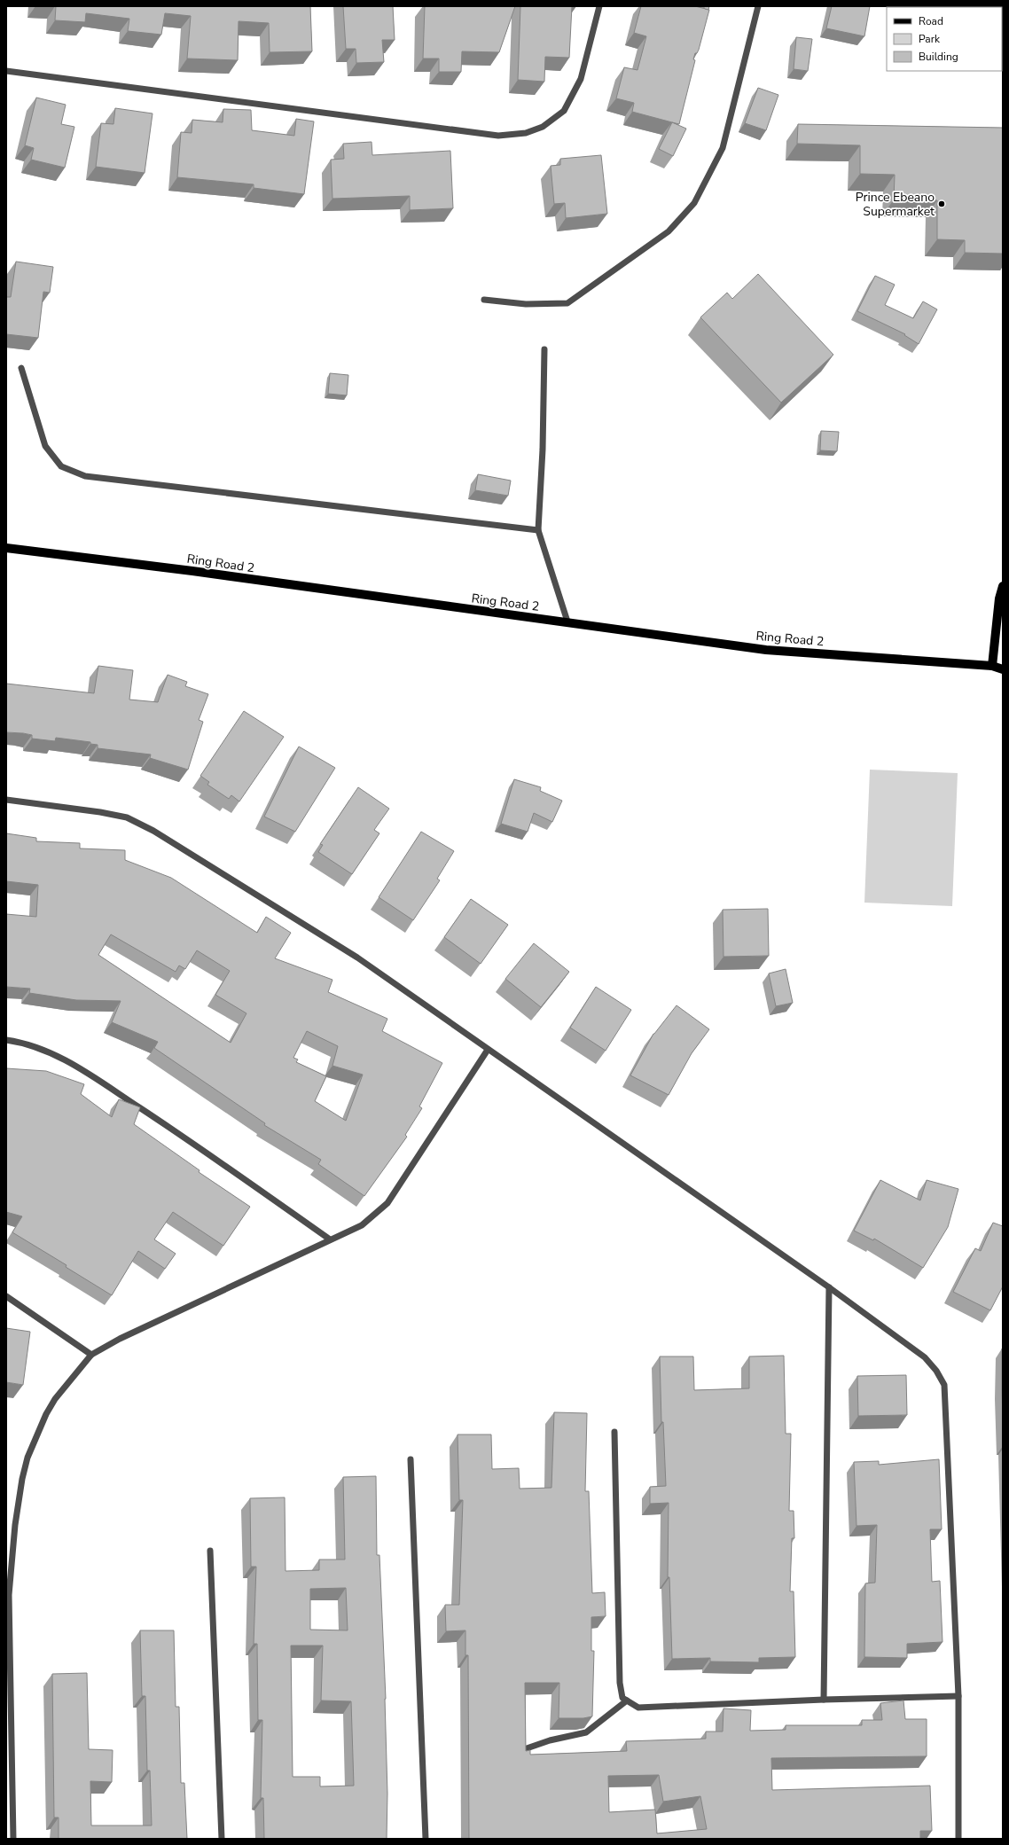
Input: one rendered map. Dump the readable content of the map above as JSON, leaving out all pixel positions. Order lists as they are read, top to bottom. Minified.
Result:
{"streets":{"main road":["Ring Road 2"]},"places":["Prince Ebeano Supermarket"],"legend":["Road","Park","Building"]}
